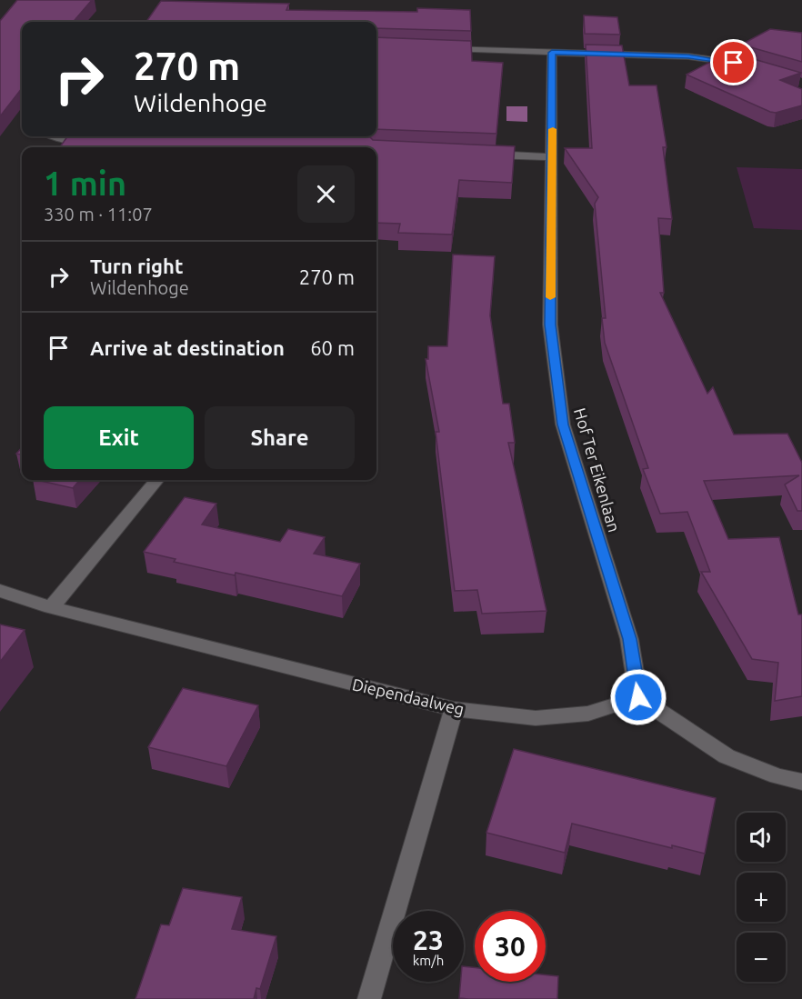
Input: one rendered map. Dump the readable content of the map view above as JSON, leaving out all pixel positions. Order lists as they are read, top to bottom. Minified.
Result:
{"streets":{"street":["Hof Ter Eikenlaan","Diependaalweg"]},"crossings":[["Hof Ter Eikenlaan","Diependaalweg"]],"page":{"turn":["270 m","Wildenhoge"],"heading":["1 min","330 m · 11:07"],"list":[{"name":"Turn right","note":"Wildenhoge","value":"270 m"},{"name":"Arrive at destination","value":"60 m"}],"buttons":["Exit","Share"],"map_buttons":["+","−"],"speed":"23 km/h","limit":"30"}}
